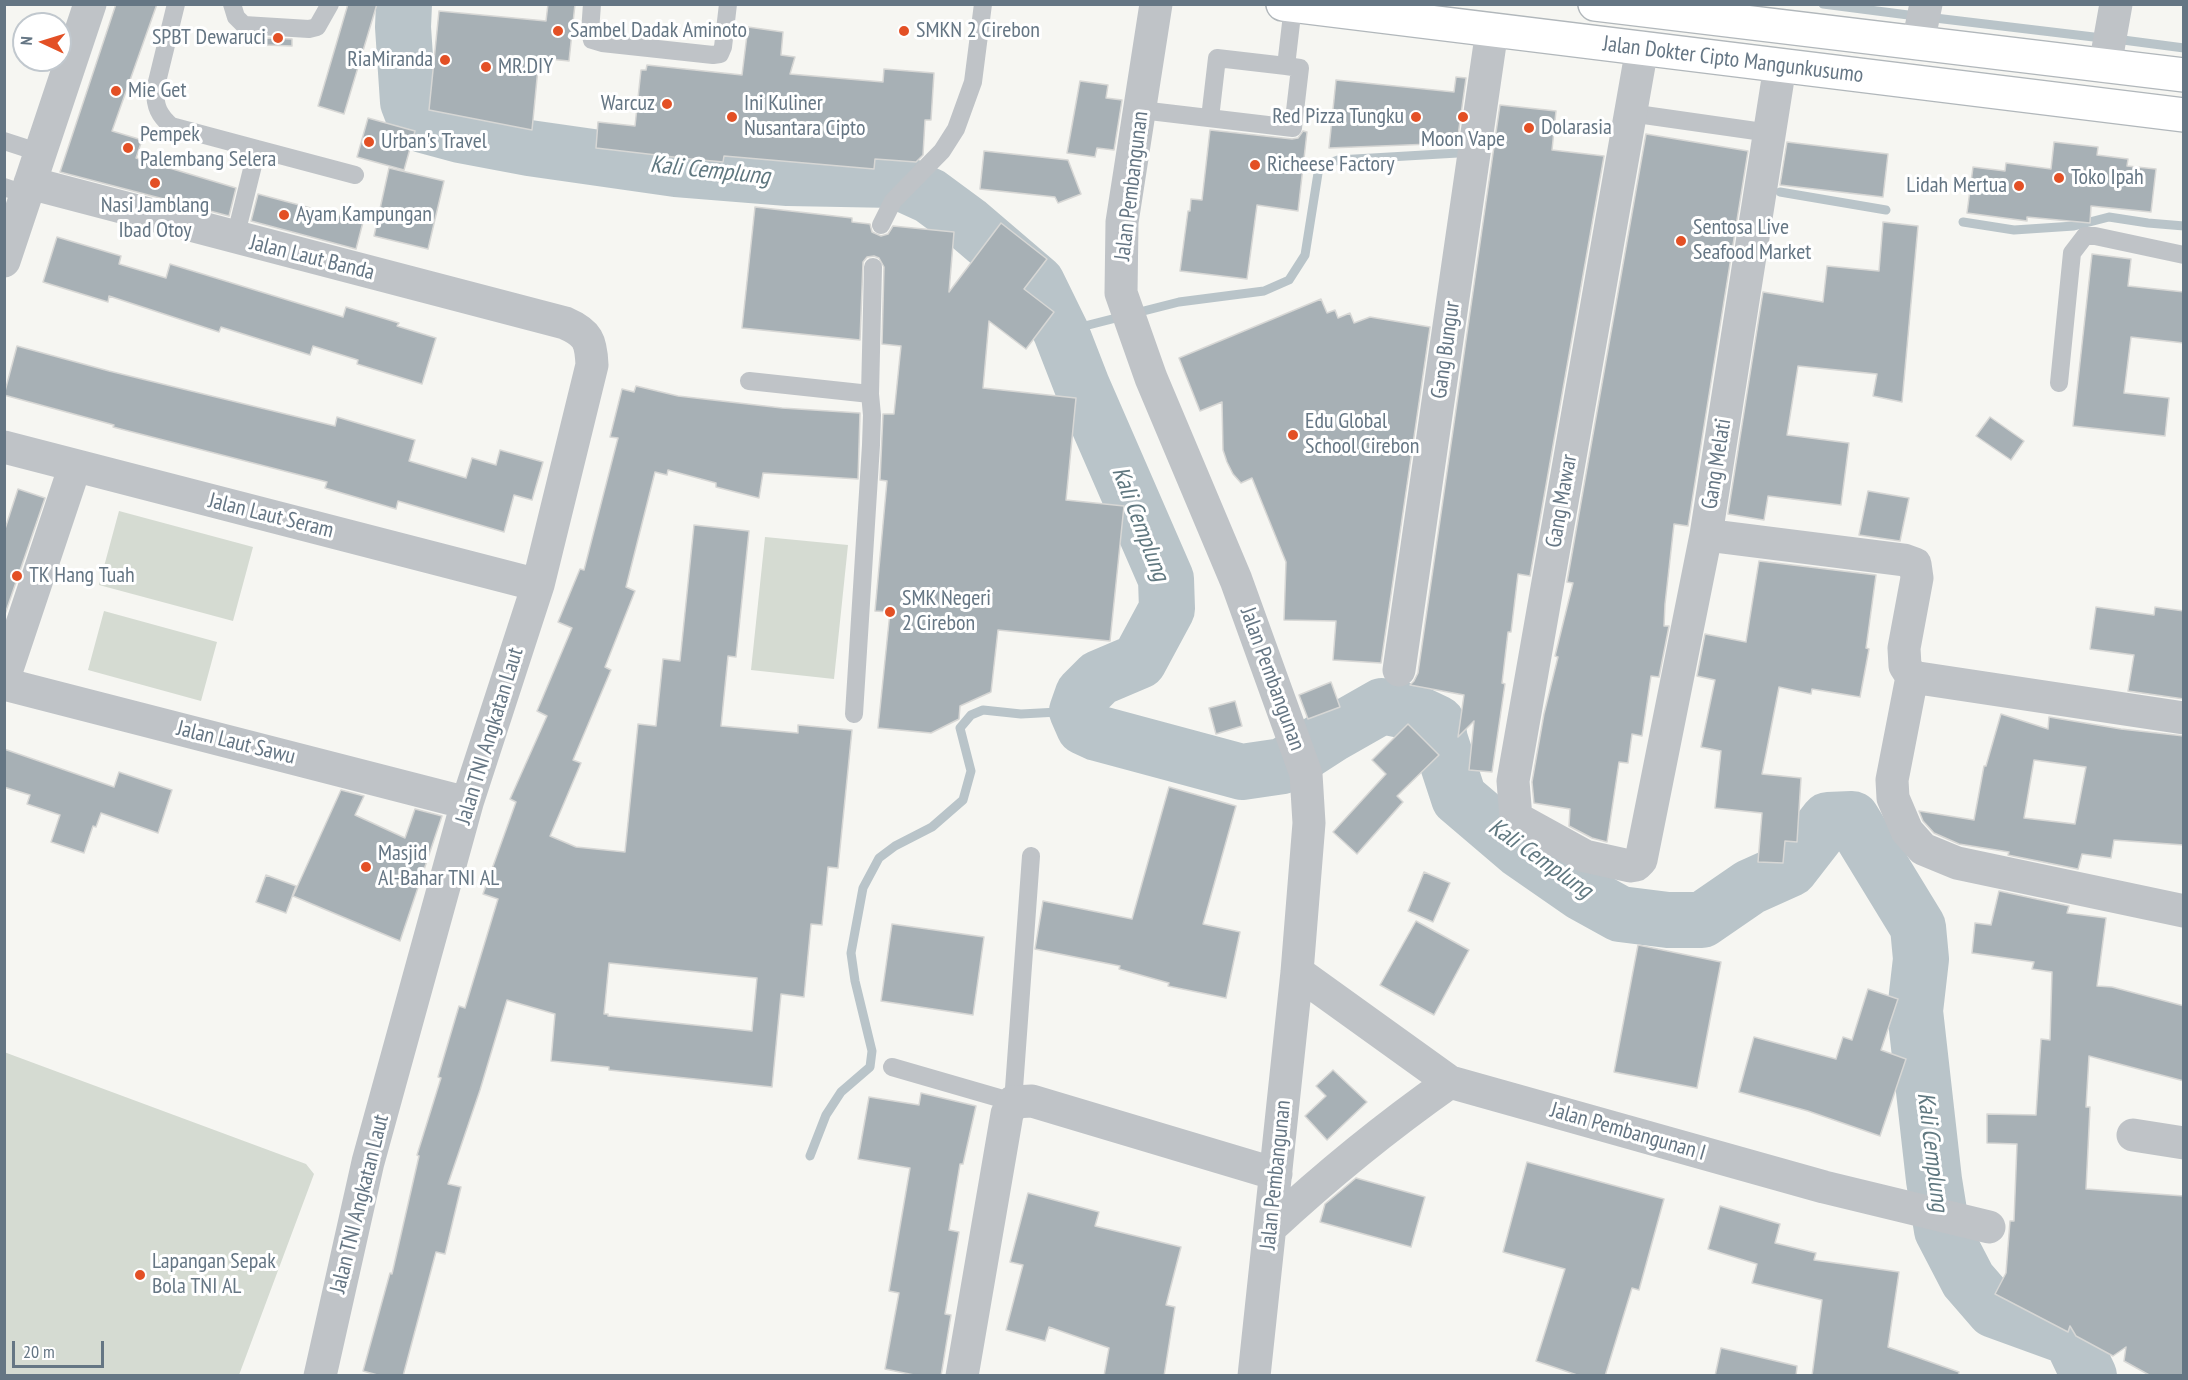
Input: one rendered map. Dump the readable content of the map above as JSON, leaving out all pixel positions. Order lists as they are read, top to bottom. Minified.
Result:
{"streets":{"main road":["Jalan Dokter Cipto Mangunkusumo"],"street":["Jalan Pembangunan","Jalan Laut Banda","Gang Bungur","Gang Melati","Gang Mawar","Jalan Laut Seram","Jalan TNI Angkatan Laut","Jalan Laut Sawu","Jalan Pembangunan I"]},"crossings":[["Jalan Dokter Cipto Mangunkusumo","Gang Bungur"],["Jalan Dokter Cipto Mangunkusumo","Gang Melati"],["Jalan Dokter Cipto Mangunkusumo","Gang Mawar"],["Jalan Pembangunan","Jalan Pembangunan I"],["Jalan Laut Banda","Jalan TNI Angkatan Laut"],["Gang Melati","Gang Mawar"],["Jalan Laut Seram","Jalan TNI Angkatan Laut"],["Jalan TNI Angkatan Laut","Jalan Laut Sawu"]],"water":["Kali Cemplung"],"places":["Sambel Dadak Aminoto","SMKN 2 Cirebon","SPBT Dewaruci","RiaMiranda","MR.DIY","Mie Get","Warcuz","Ini Kuliner Nusantara Cipto","Red Pizza Tungku","Moon Vape","Dolarasia","Urban's Travel","Pempek Palembang Selera","Richeese Factory","Toko Ipah","Nasi Jamblang Ibad Otoy","Lidah Mertua","Ayam Kampungan","Sentosa Live Seafood Market","Edu Global School Cirebon","TK Hang Tuah","SMK Negeri 2 Cirebon","Masjid Al-Bahar TNI AL","Lapangan Sepak Bola TNI AL"],"scale_bar":"20 m","north":"left"}
